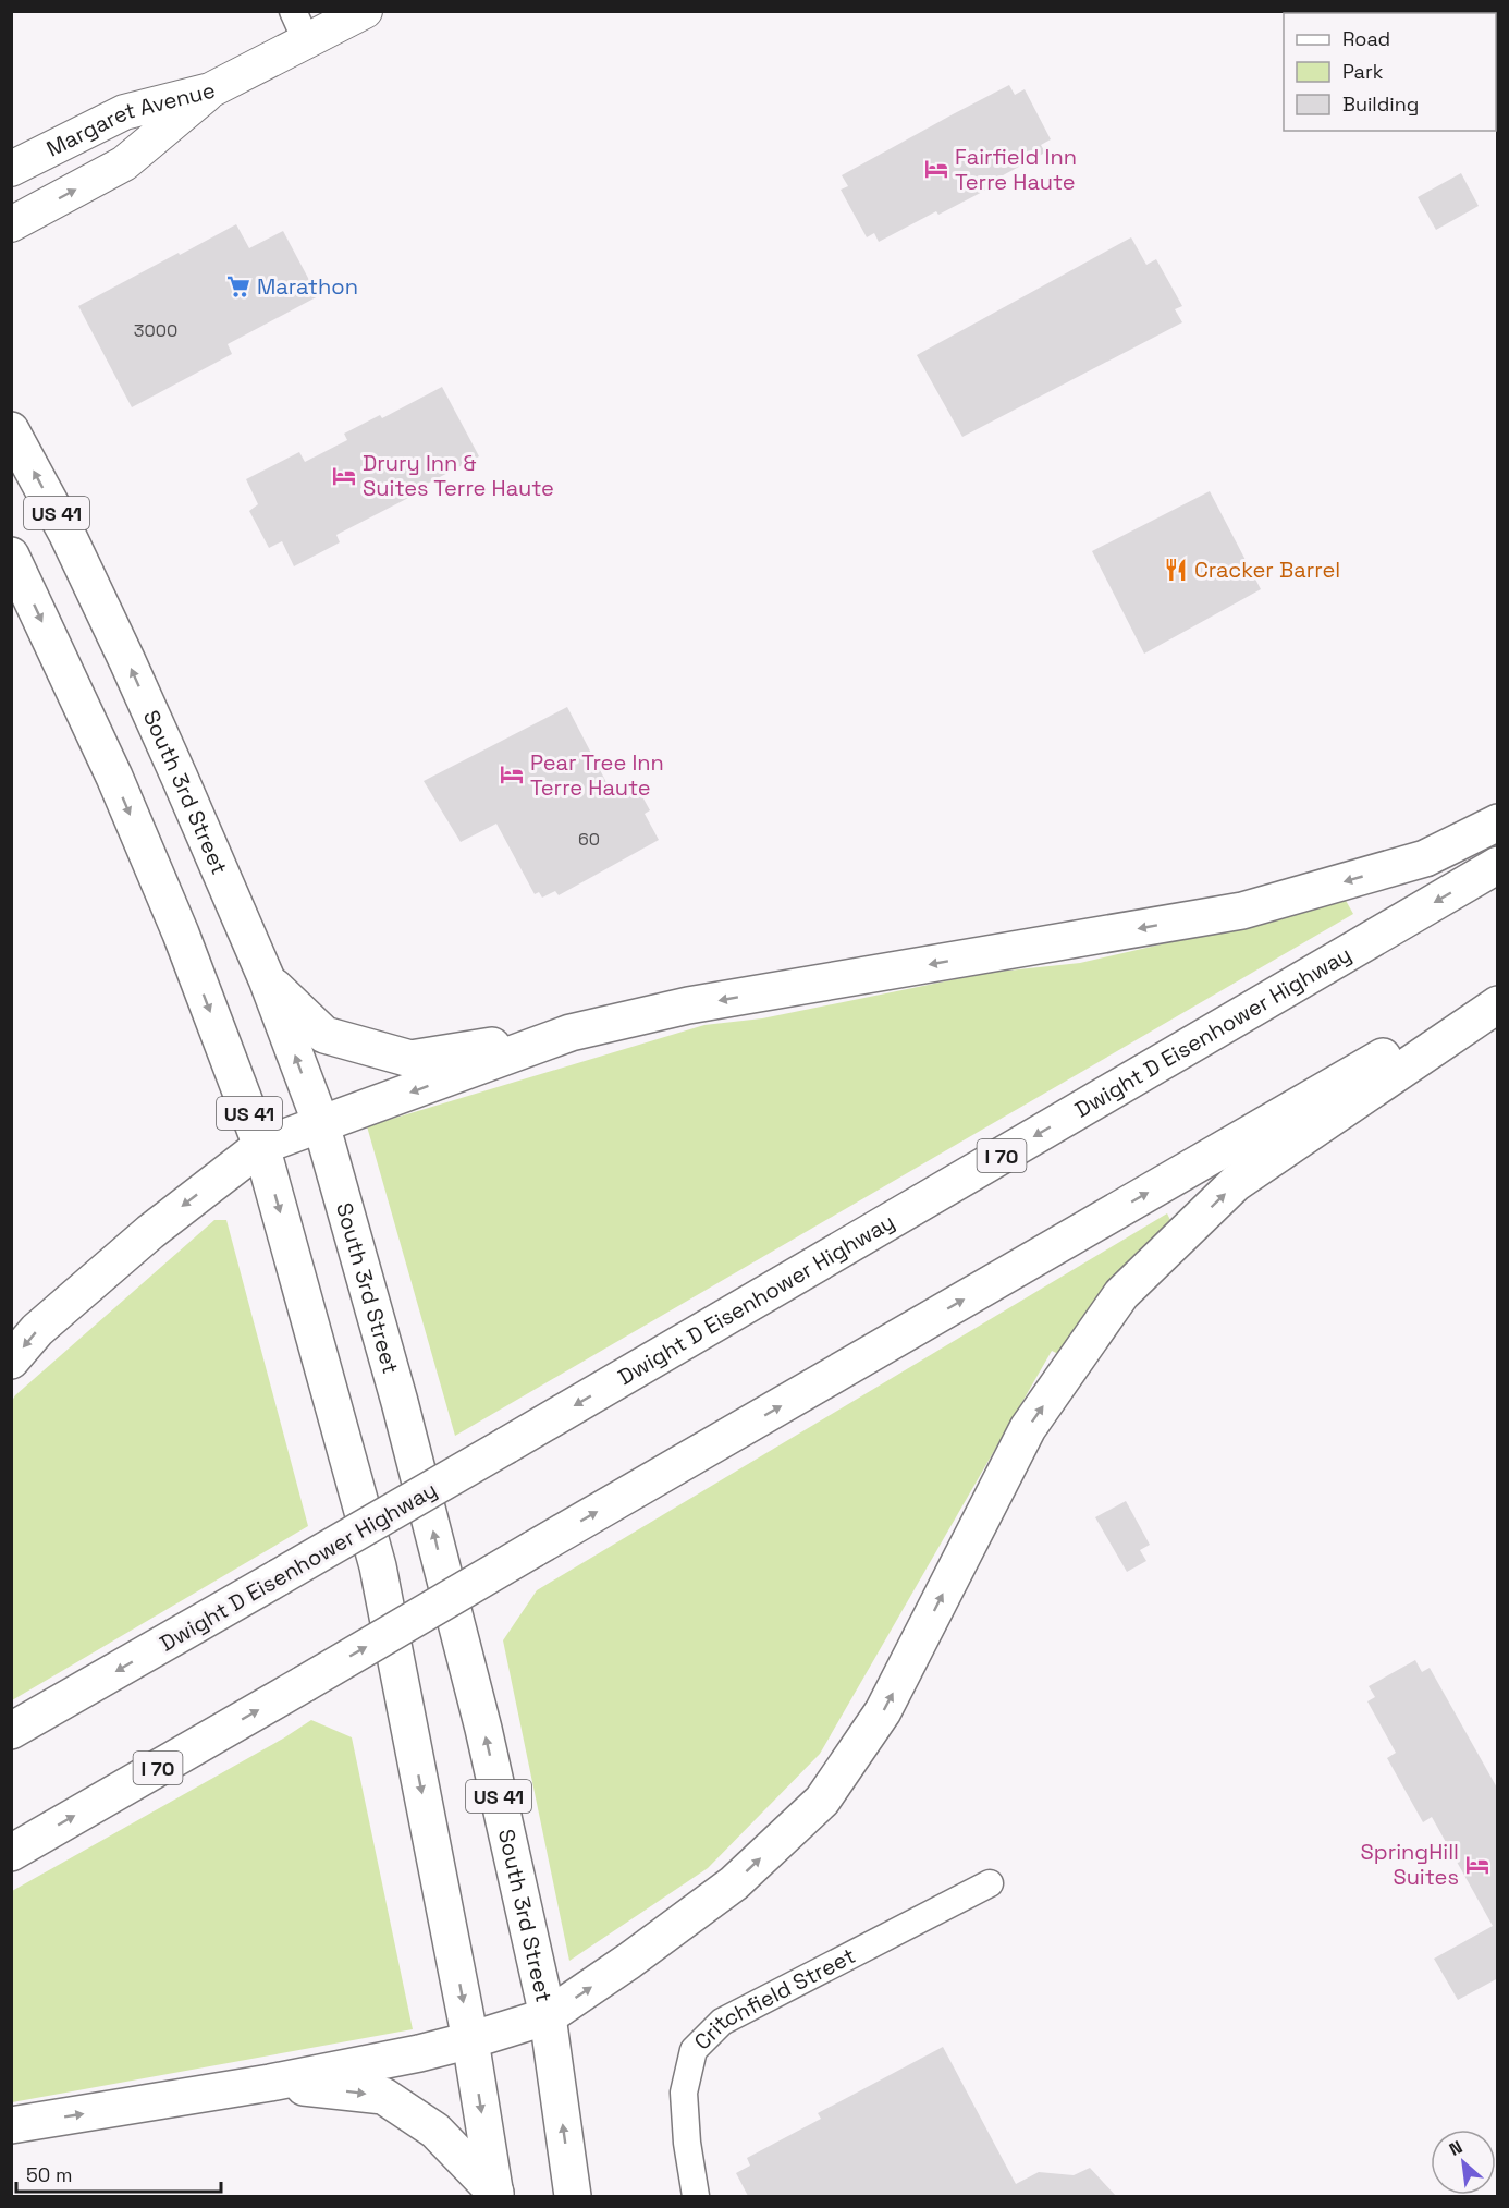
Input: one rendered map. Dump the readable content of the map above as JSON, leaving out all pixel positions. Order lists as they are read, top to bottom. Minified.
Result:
{"streets":{"highway":["US 41","South 3rd Street","Dwight D Eisenhower Highway","I 70"],"main road":["Margaret Avenue"],"street":["Critchfield Street"]},"places":{"hotel":["Fairfield Inn Terre Haute","Drury Inn & Suites Terre Haute","Pear Tree Inn Terre Haute","SpringHill Suites"],"supermarket":["Marathon"],"restaurant":["Cracker Barrel"]},"house_numbers":["3000","60"],"legend":["Road","Park","Building"],"scale_bar":"50 m","north":"top left"}
